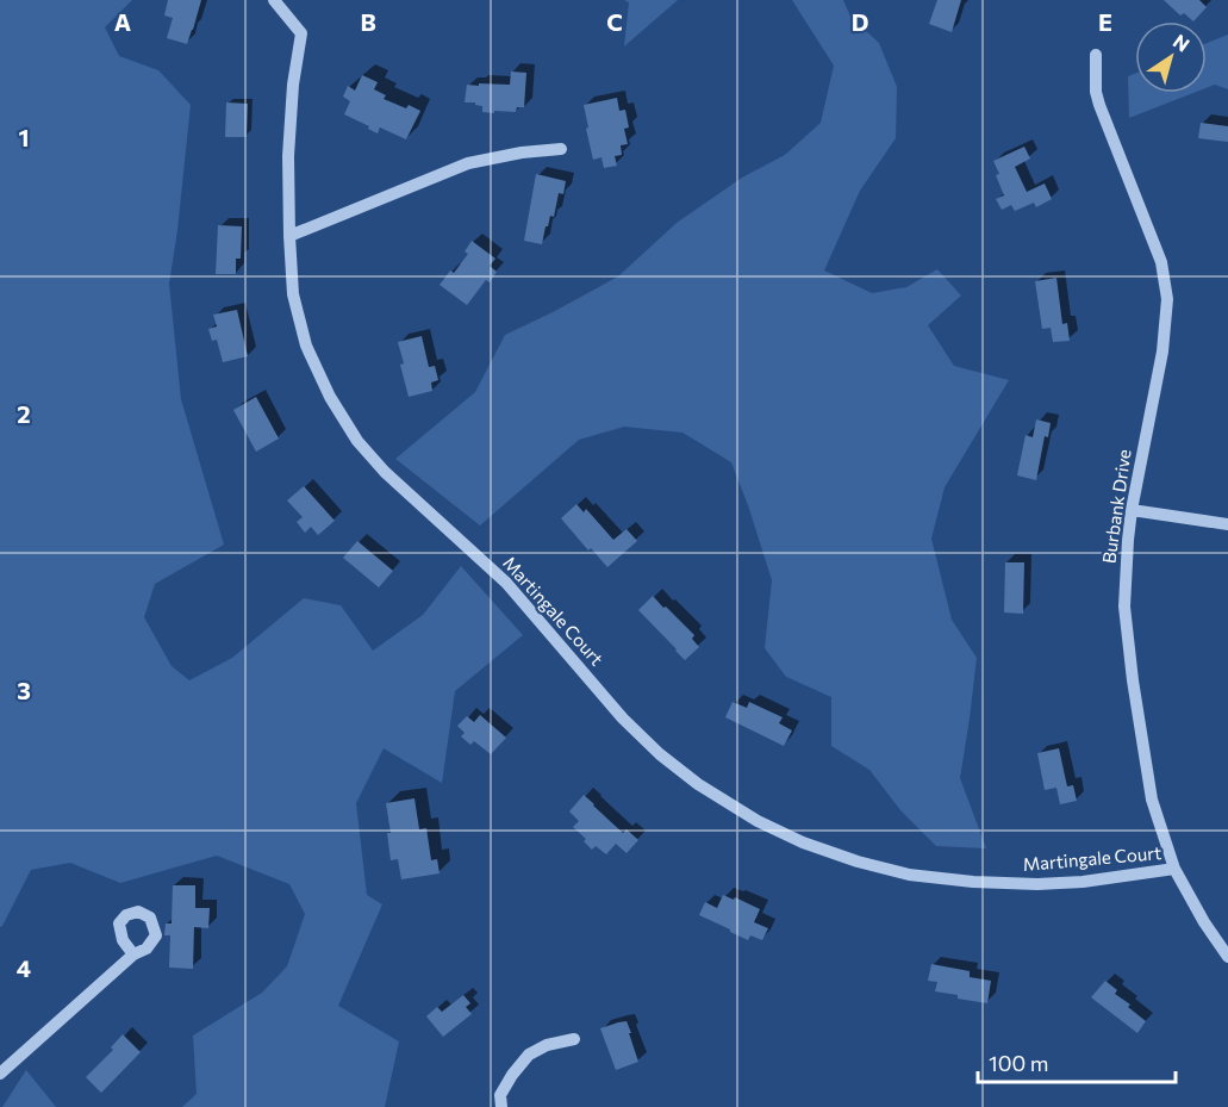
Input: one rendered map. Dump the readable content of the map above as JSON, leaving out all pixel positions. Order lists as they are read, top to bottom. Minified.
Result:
{"streets":{"street":["Burbank Drive","Martingale Court"]},"crossings":[["Burbank Drive","Martingale Court"]],"scale_bar":"100 m","north":"top right","grid":{"columns":["A","B","C","D","E"],"rows":["1","2","3","4"]}}
